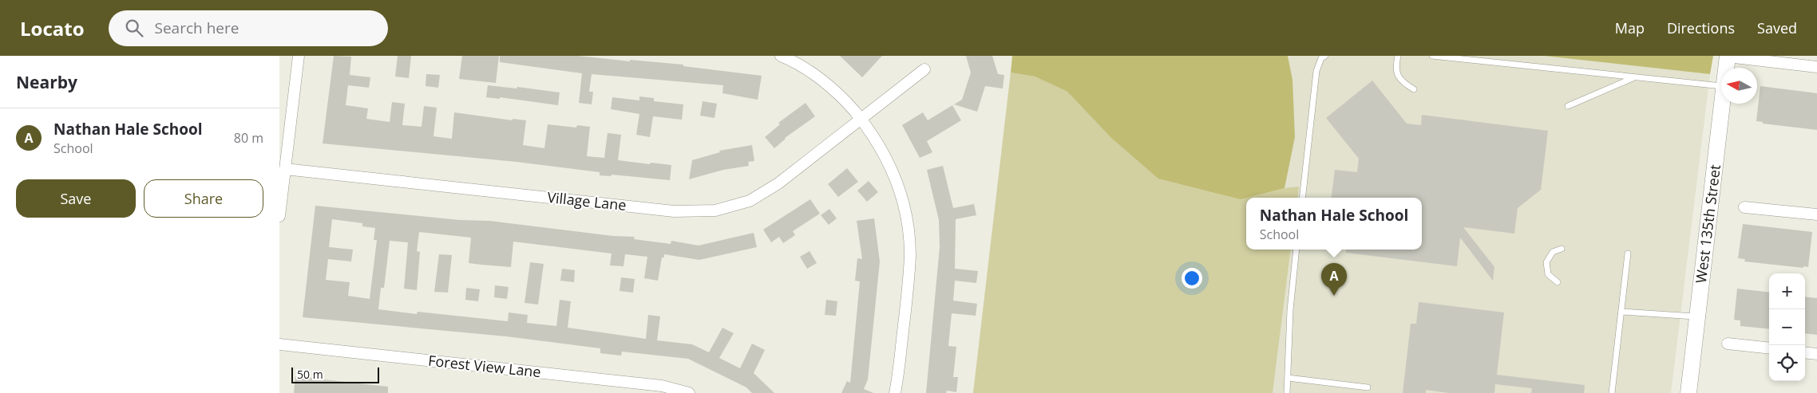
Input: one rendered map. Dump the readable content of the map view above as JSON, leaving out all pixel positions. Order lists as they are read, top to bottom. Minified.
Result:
{"streets":{"street":["Village Lane","West 135th Street","Forest View Lane"]},"scale_bar":"50 m","north":"left","page":{"header":"Locato","search":"Search here","nav":["Map","Directions","Saved"],"heading":"Nearby","list":[{"mark":"A","name":"Nathan Hale School","note":"School","value":"80 m"}],"buttons":["Save","Share"],"popup":["Nathan Hale School","School"],"pins":"A","map_buttons":["+","−"],"scale":"50 m"}}
